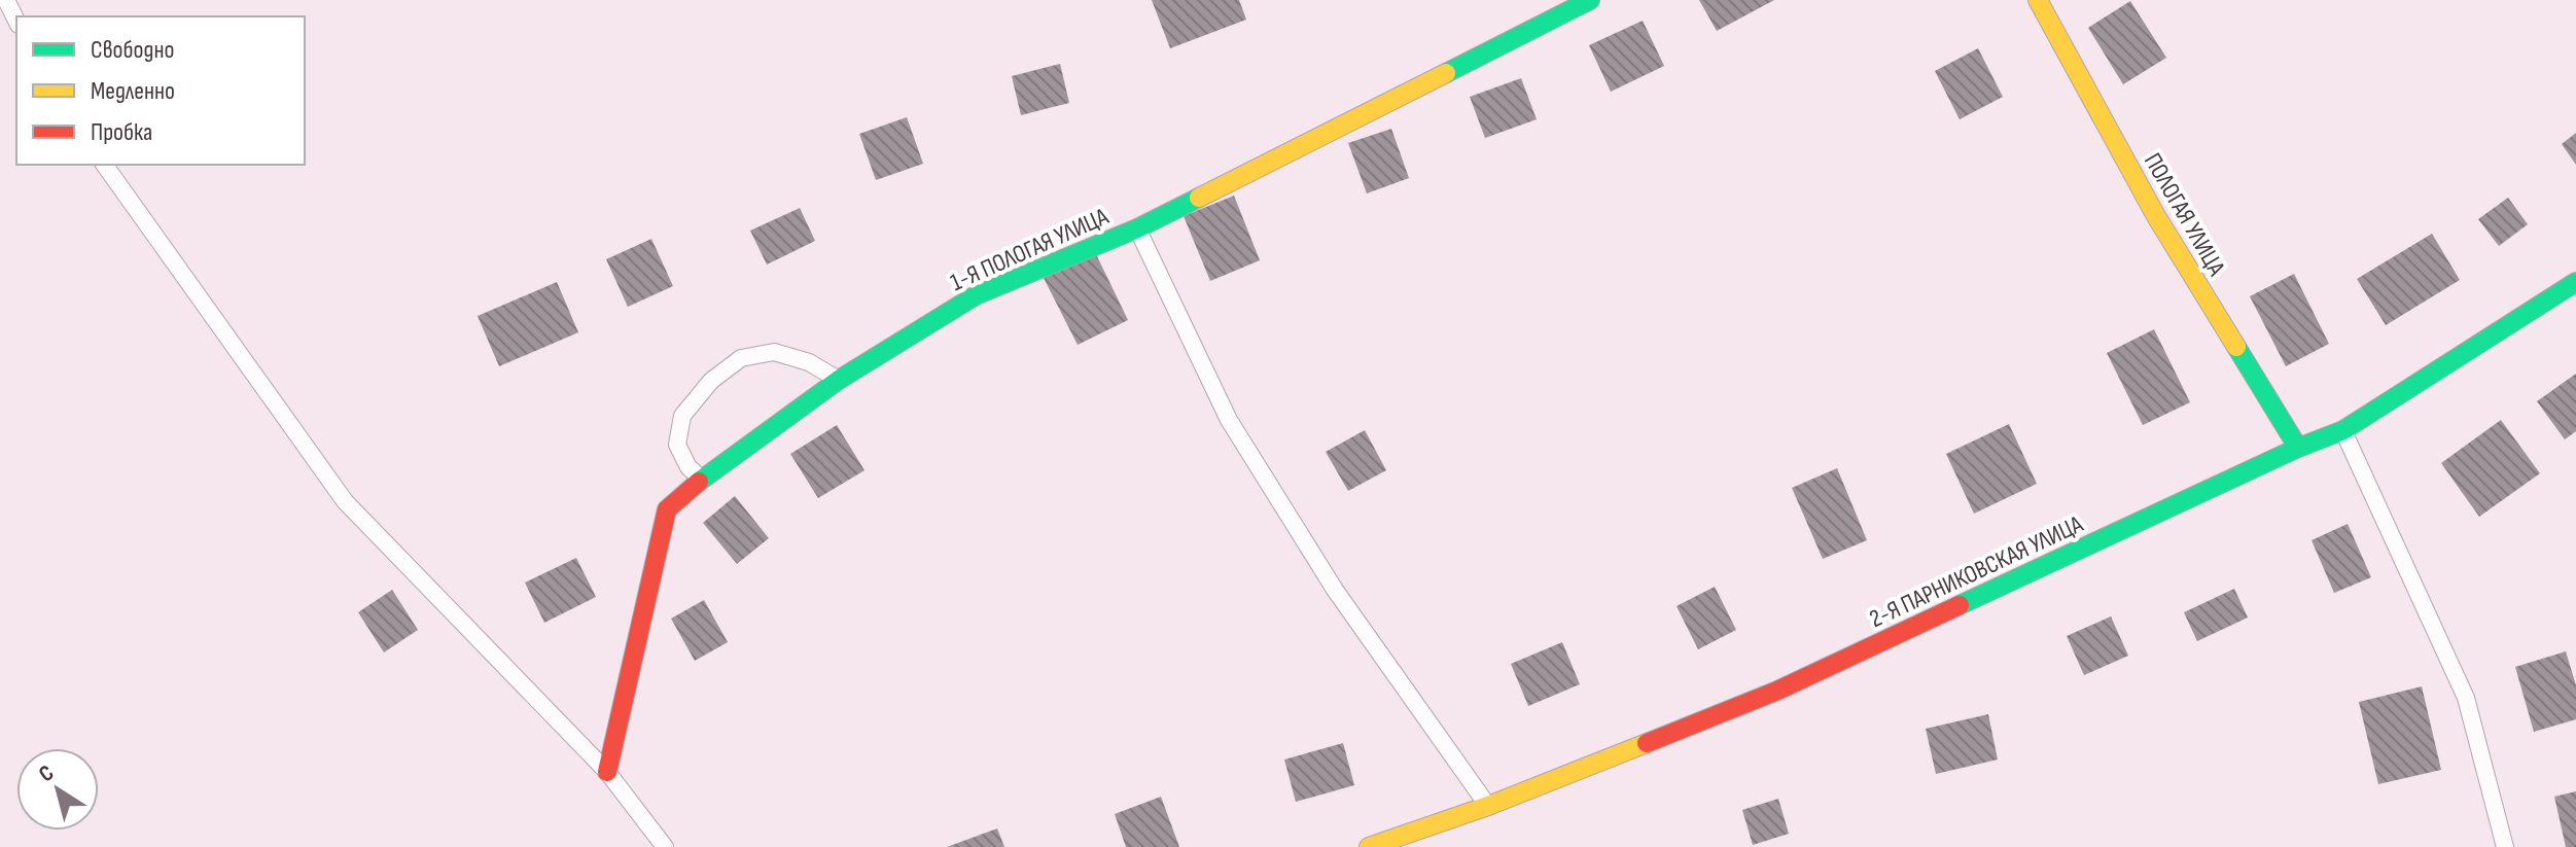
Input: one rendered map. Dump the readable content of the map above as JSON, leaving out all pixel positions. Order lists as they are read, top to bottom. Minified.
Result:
{"streets":{"street":["ПОЛОГАЯ УЛИЦА","1-Я ПОЛОГАЯ УЛИЦА","2-Я ПАРНИКОВСКАЯ УЛИЦА"]},"crossings":[["ПОЛОГАЯ УЛИЦА","2-Я ПАРНИКОВСКАЯ УЛИЦА"]],"legend":["Свободно","Медленно","Пробка"],"north":"top left"}
